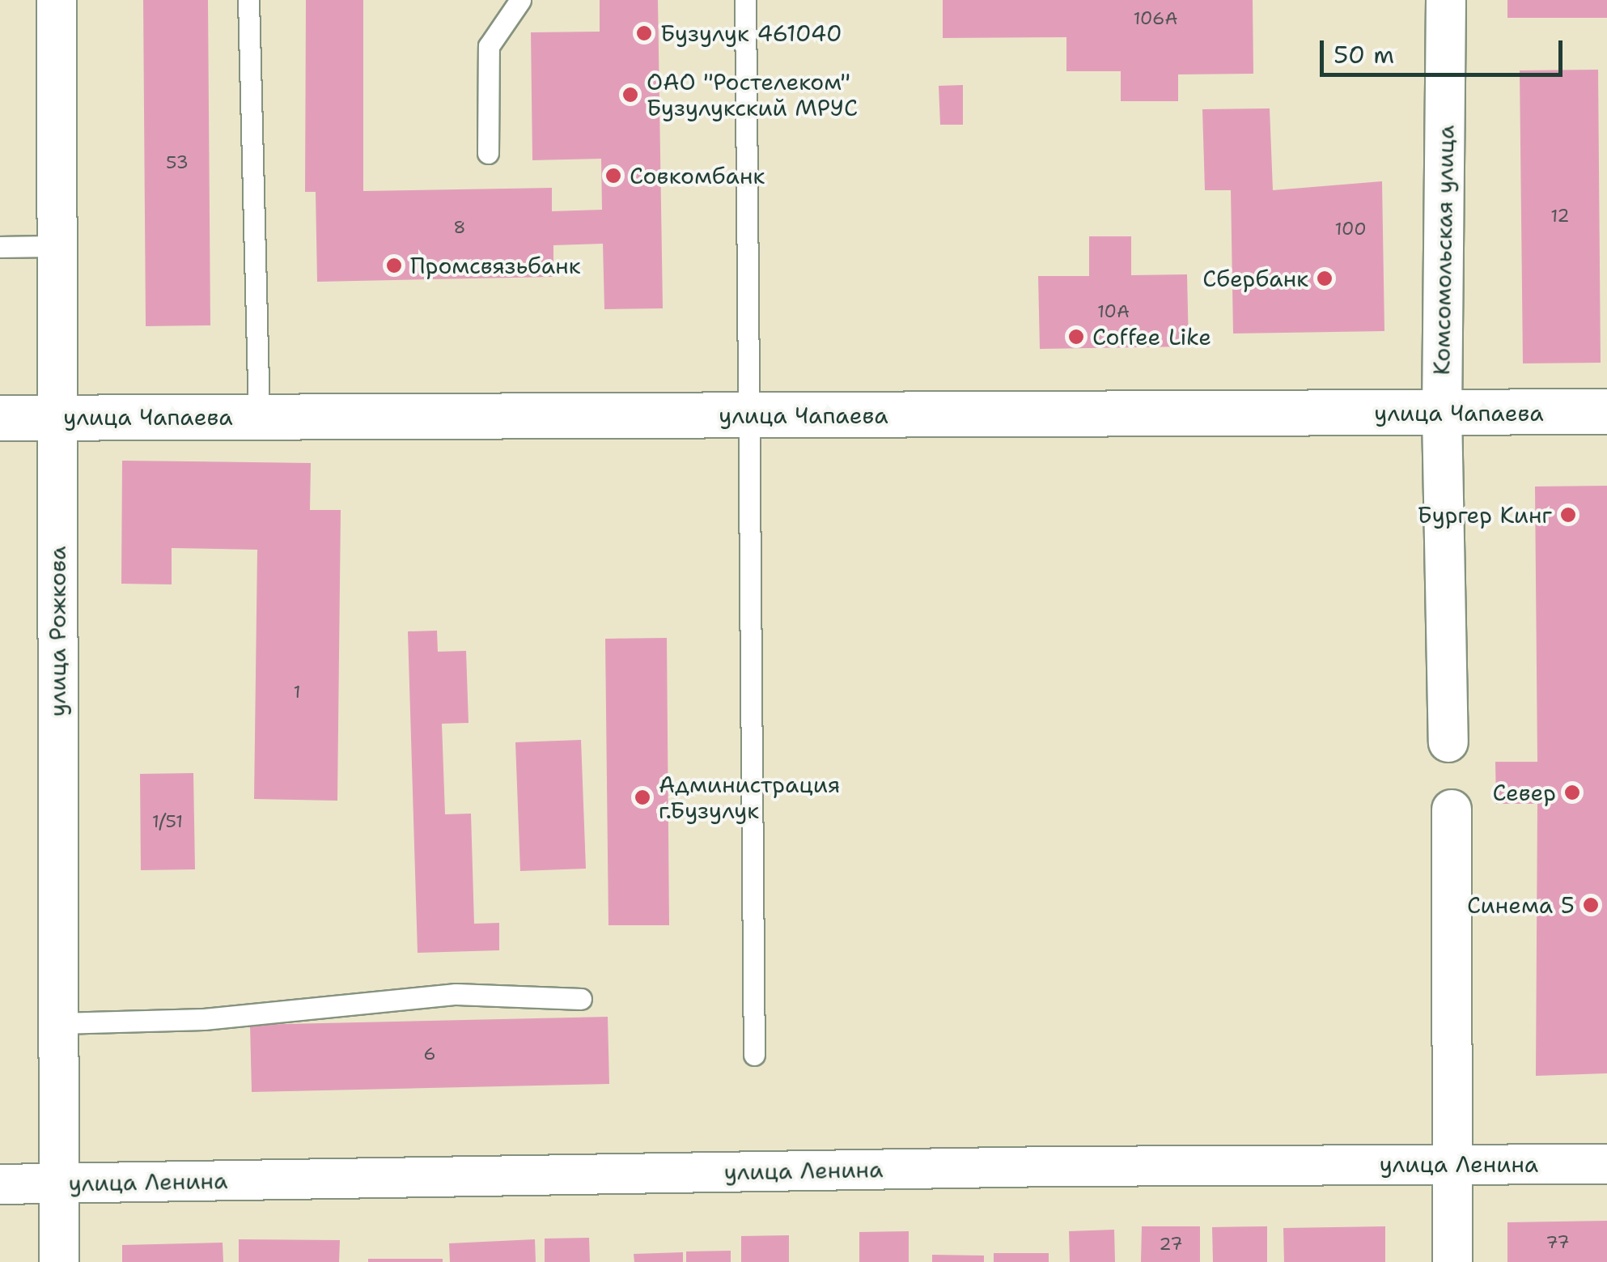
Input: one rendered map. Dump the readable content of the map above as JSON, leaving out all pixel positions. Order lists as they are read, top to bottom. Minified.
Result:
{"streets":{"street":["Комсомольская улица","улица Чапаева","улица Рожкова","улица Ленина"]},"crossings":[["Комсомольская улица","улица Чапаева"],["улица Чапаева","улица Рожкова"],["улица Рожкова","улица Ленина"]],"places":["Бузулук 461040","ОАО \"Ростелеком\" Бузулукский МРУС","Совкомбанк","Промсвязьбанк","Сбербанк","Coffee Like","Бургер Кинг","Север","Администрация г.Бузулук","Синема 5"],"house_numbers":["106А","53","12","8","100","10А","1","1/51","6","77","27"],"scale_bar":"50 m"}
